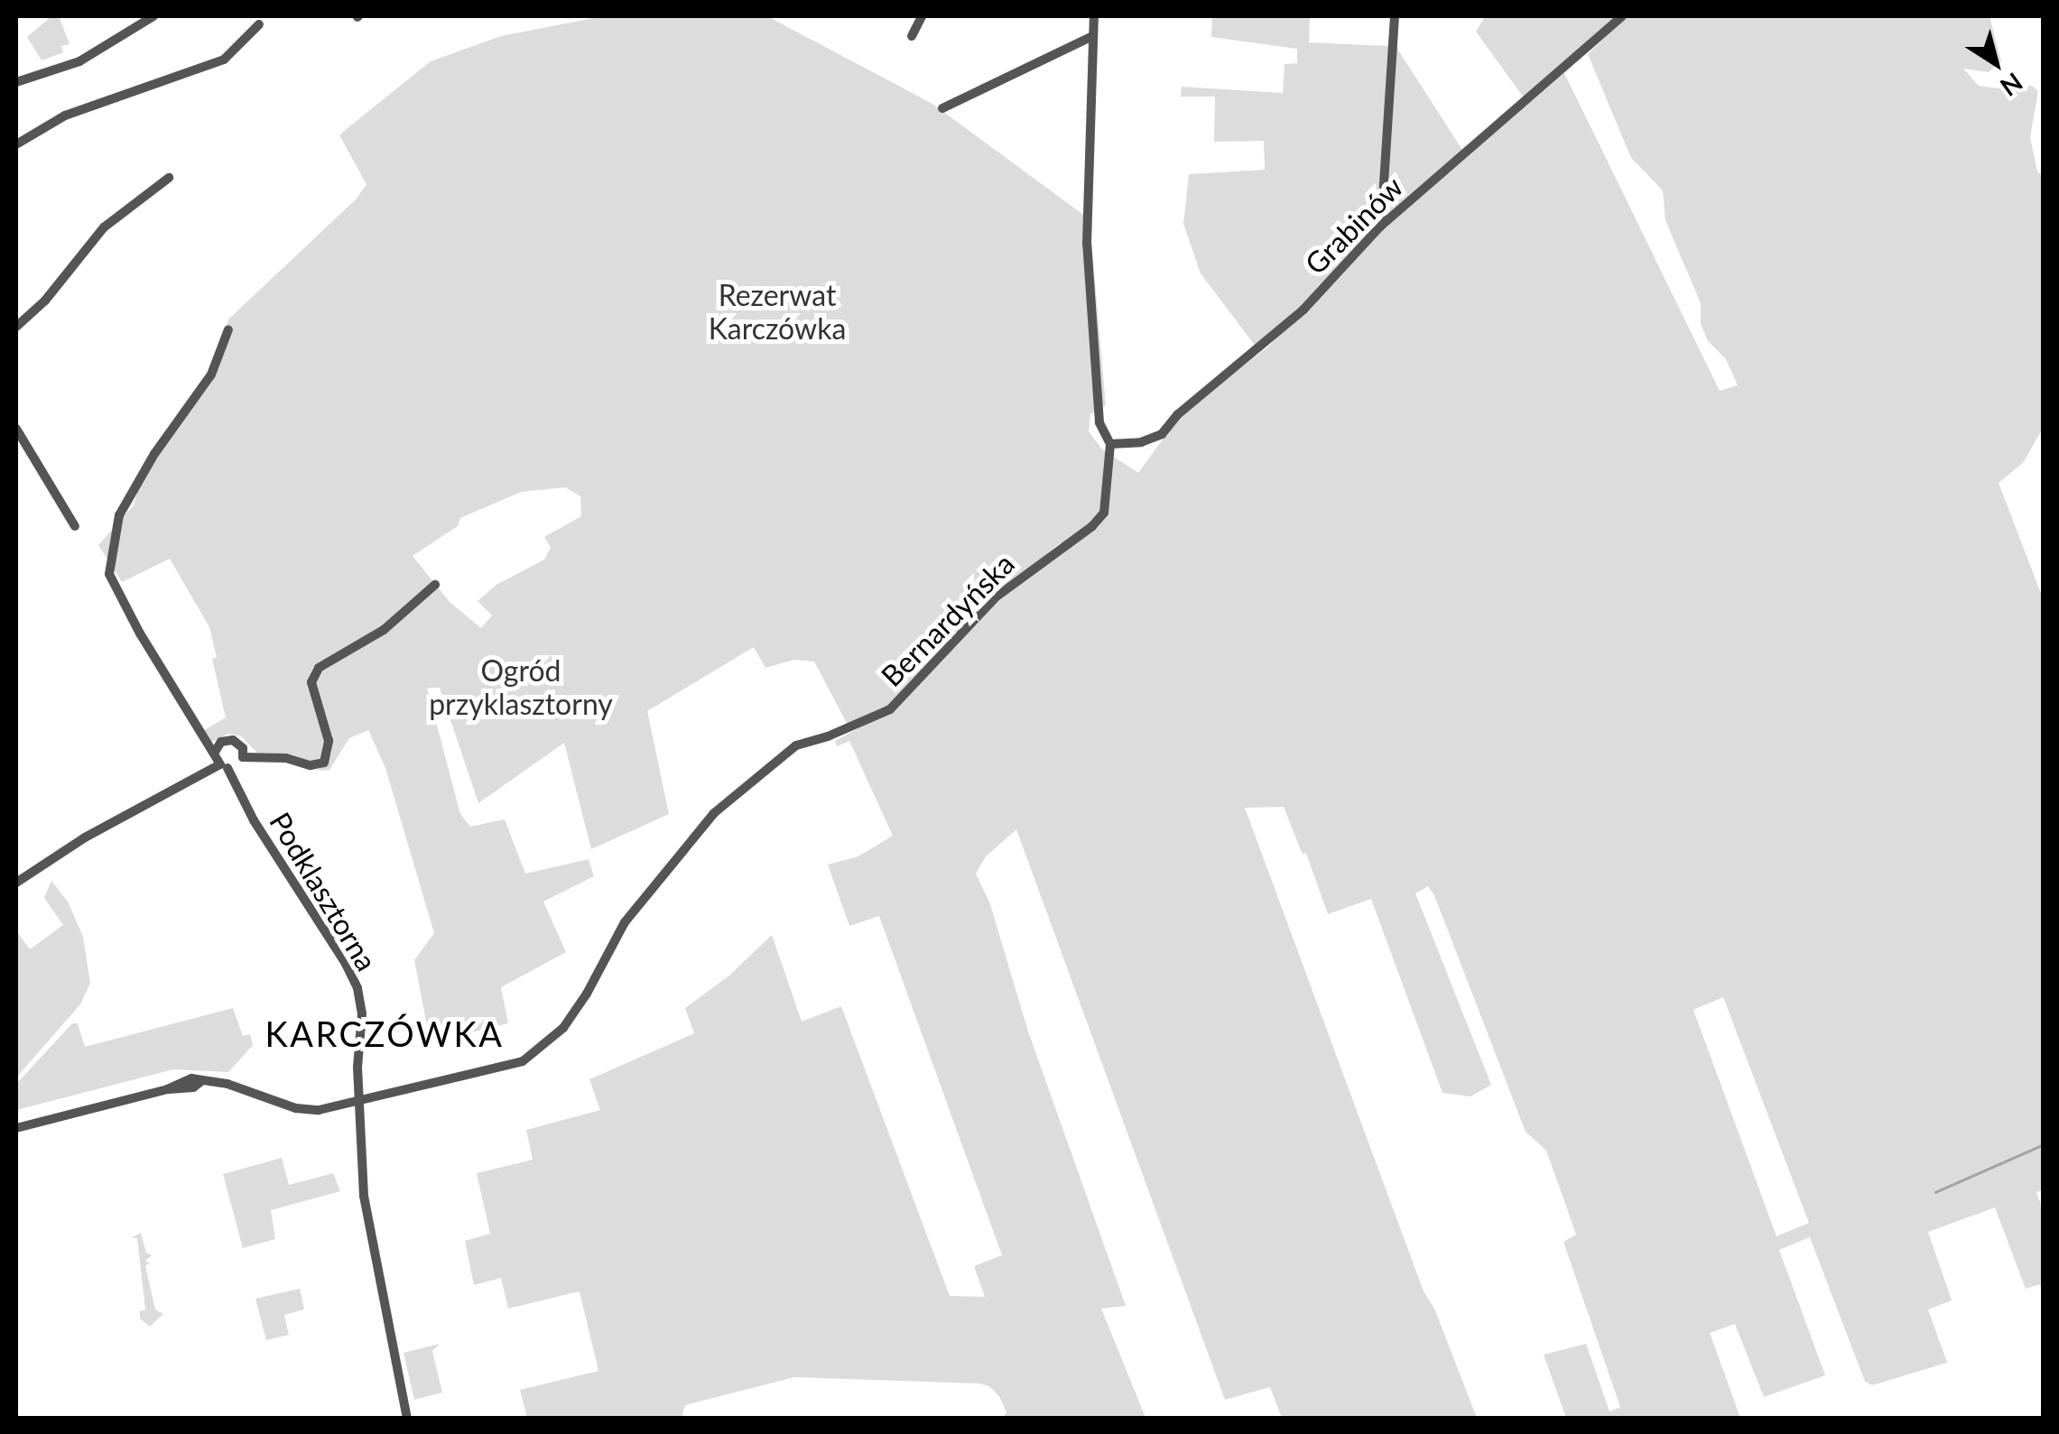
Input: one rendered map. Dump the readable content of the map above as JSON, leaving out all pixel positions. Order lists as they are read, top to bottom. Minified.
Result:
{"streets":{"street":["Grabinów","Bernardyńska","Podklasztorna"]},"crossings":[["Grabinów","Bernardyńska"],["Bernardyńska","Podklasztorna"]],"districts":["KARCZÓWKA"],"parks":["Rezerwat Karczówka","Ogród przyklasztorny"],"north":"bottom right"}
